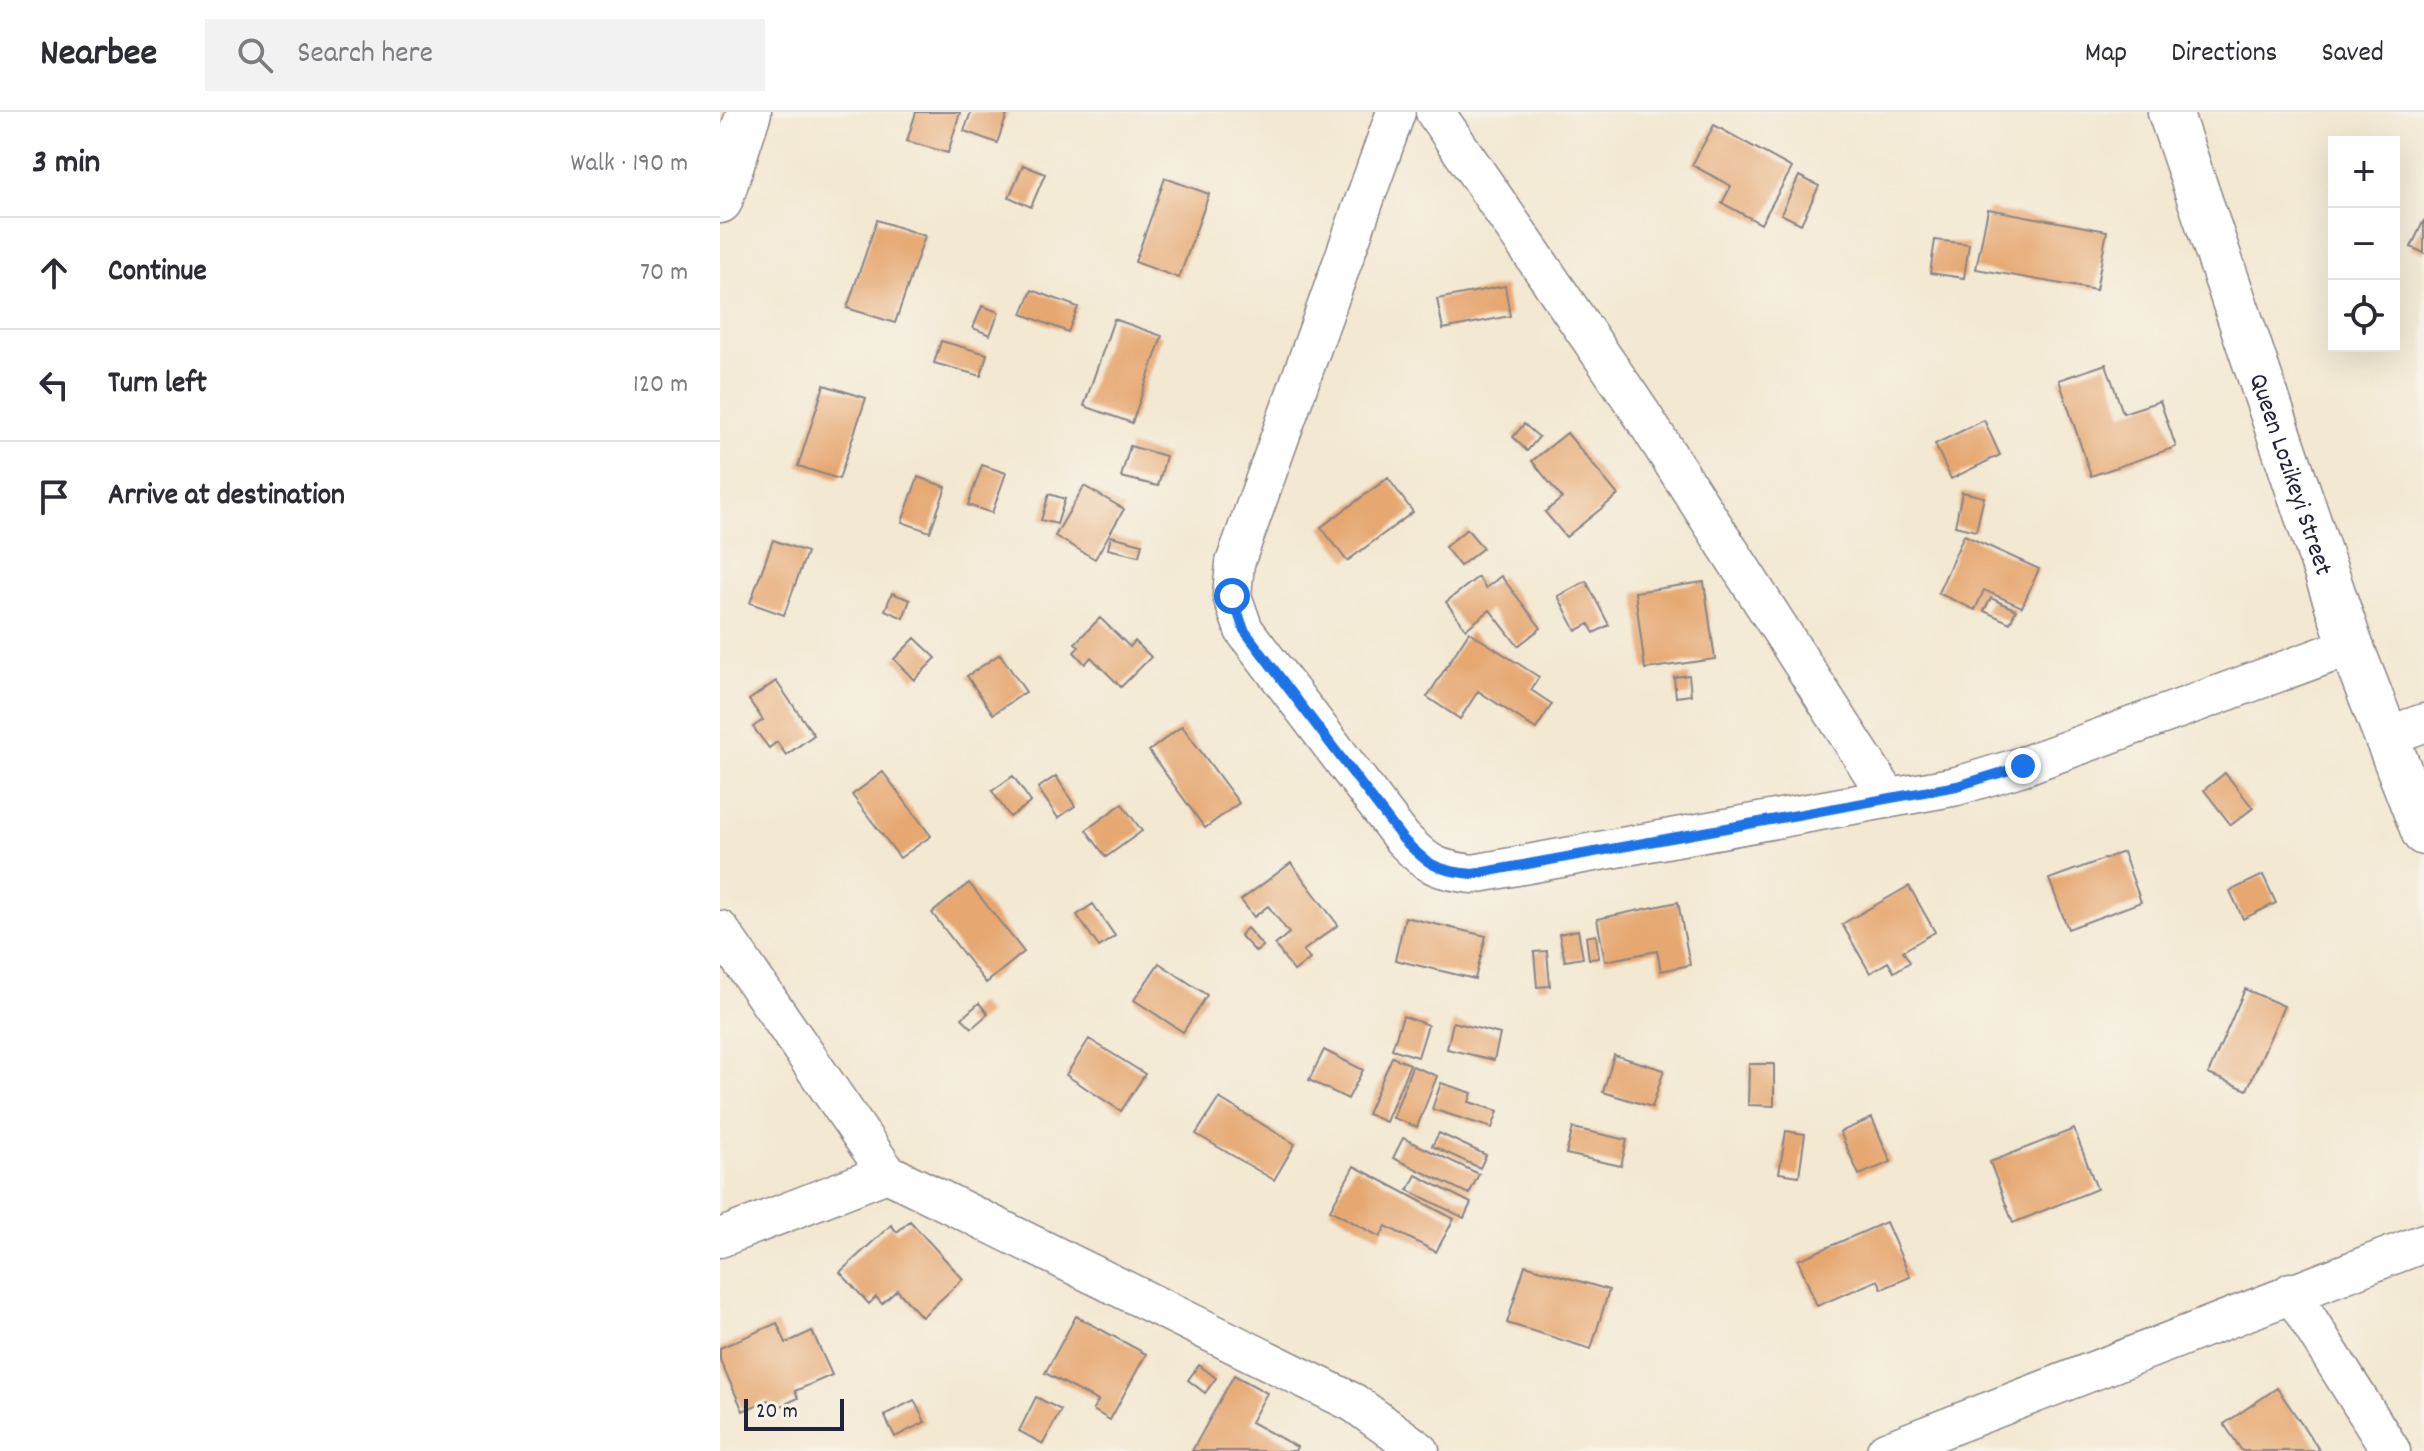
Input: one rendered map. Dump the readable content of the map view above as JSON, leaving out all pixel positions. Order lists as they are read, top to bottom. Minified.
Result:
{"streets":{"main road":["Queen Lozikeyi Street"]},"scale_bar":"20 m","page":{"header":"Nearbee","search":"Search here","nav":["Map","Directions","Saved"],"heading":["3 min","Walk · 190 m"],"map_buttons":["+","−"],"list":[["Continue","70 m"],["Turn left","120 m"],"Arrive at destination"],"scale":"20 m"}}
